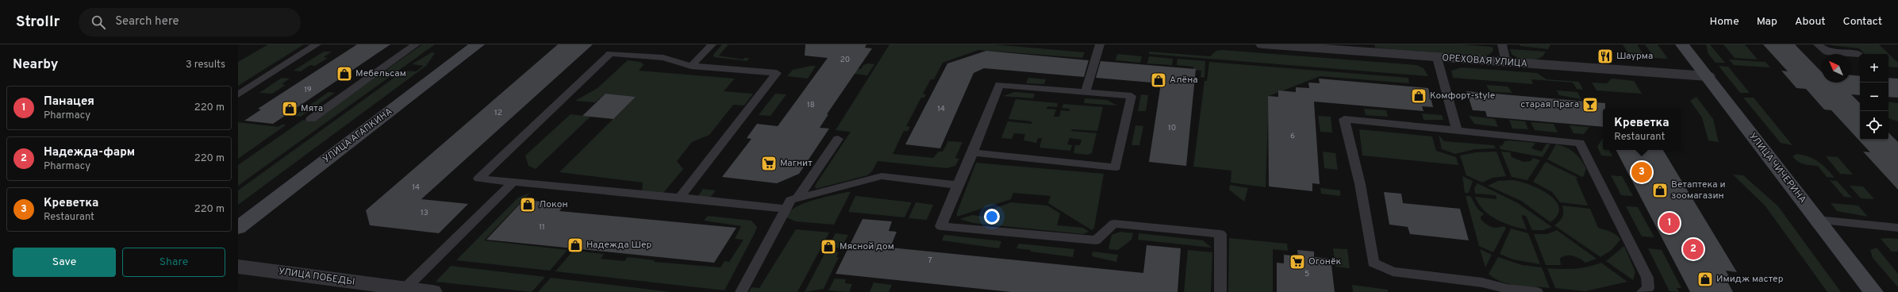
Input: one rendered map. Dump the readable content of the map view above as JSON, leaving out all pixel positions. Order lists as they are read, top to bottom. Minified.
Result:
{"streets":{"main road":["УЛИЦА АГАПКИНА","УЛИЦА ЧИЧЕРИНА"],"street":["ОРЕХОВАЯ УЛИЦА","УЛИЦА ПОБЕДЫ"]},"crossings":[["ОРЕХОВАЯ УЛИЦА","УЛИЦА ЧИЧЕРИНА"]],"places":{"restaurant":["Шаурма"],"shop":["Мебельсам","Алёна","Комфорт-style","Мята","Ветаптека и зоомагазин","Локон","Надежда Шер","Мясной дом","Имидж мастер"],"bar":["старая Прага"],"supermarket":["Магнит","Огонёк"]},"house_numbers":["20","19","18","14","12","10","6","14","13","11","7","5"],"north":"top left","page":{"header":"Strollr","search":"Search here","nav":["Home","Map","About","Contact"],"heading":["Nearby","3 results"],"map_buttons":["+","−"],"list":[{"mark":"1","name":"Панацея","note":"Pharmacy","value":"220 m"},{"mark":"2","name":"Надежда-фарм","note":"Pharmacy","value":"220 m"},{"mark":"3","name":"Креветка","note":"Restaurant","value":"220 m"}],"popup":["Креветка","Restaurant"],"pins":["3","1","2"],"buttons":["Save","Share"]}}
